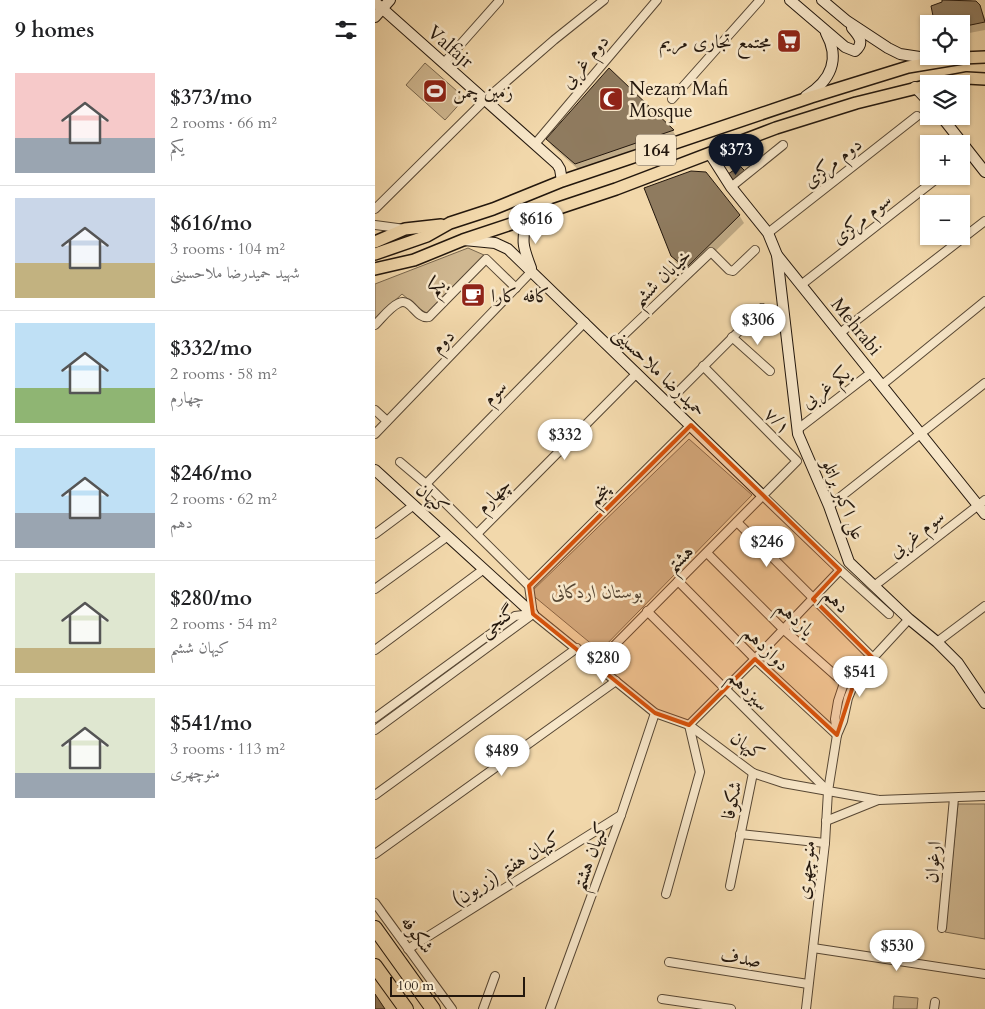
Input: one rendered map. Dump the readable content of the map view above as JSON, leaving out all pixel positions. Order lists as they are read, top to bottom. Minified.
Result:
{"streets":{"main road":["164"],"street":["Valfajr","دوم غربی","دوم مرکزی","سوم مرکزی","خیابان ششم","یکم","Mehrabi","دوم","حمیدرضا ملاحسینی","یکم غربی","سوم","۷/۱","پنجم","چهارم","کیهان","علی اکبر براتلو","سوم غربی","هشتم","دهم","یازدهم","گنجی","دوازدهم","سیزدهم","شکوفا","کیهان هشتم","ارغوان","کیهان هفتم (زریون)","منوچهری","شکوفه","صدف"]},"crossings":[["Valfajr","دوم غربی"],["Valfajr","164"],["164","Mehrabi"],["164","حمیدرضا ملاحسینی"],["دوم مرکزی","Mehrabi"],["سوم مرکزی","Mehrabi"],["خیابان ششم","حمیدرضا ملاحسینی"],["یکم","دوم"],["Mehrabi","یکم غربی"],["Mehrabi","علی اکبر براتلو"],["Mehrabi","سوم غربی"],["دوم","حمیدرضا ملاحسینی"],["حمیدرضا ملاحسینی","سوم"],["حمیدرضا ملاحسینی","۷/۱"],["حمیدرضا ملاحسینی","پنجم"],["حمیدرضا ملاحسینی","چهارم"],["حمیدرضا ملاحسینی","هشتم"],["یکم غربی","علی اکبر براتلو"],["سوم","کیهان"],["۷/۱","هشتم"],["پنجم","کیهان"],["چهارم","کیهان"],["کیهان","هشتم"],["کیهان","گنجی"],["کیهان","سیزدهم"],["کیهان","شکوفا"],["کیهان","کیهان هشتم"],["کیهان","ارغوان"],["کیهان","منوچهری"],["علی اکبر براتلو","سوم غربی"],["علی اکبر براتلو","منوچهری"],["هشتم","دهم"],["هشتم","یازدهم"],["هشتم","دوازدهم"],["هشتم","سیزدهم"],["دهم","منوچهری"],["یازدهم","منوچهری"],["دوازدهم","منوچهری"],["سیزدهم","منوچهری"],["شکوفا","منوچهری"],["کیهان هشتم","کیهان هفتم (زریون)"],["کیهان هفتم (زریون)","شکوفه"],["منوچهری","صدف"]],"parks":["بوستان اردکانی"],"places":{"supermarket":["مجتمع تجاری مریم"],"sports":["زمین چمن"],"mosque":["Nezam Mafi Mosque"],"cafe":["کافه کارا"]},"scale_bar":"100 m","page":{"heading":"9 homes","map_buttons":["+","−"],"list":[{"name":"$373/mo","note":"2 rooms · 66 m² · یکم"},{"name":"$616/mo","note":"3 rooms · 104 m² · شهید حمیدرضا ملاحسینی"},{"name":"$332/mo","note":"2 rooms · 58 m² · چهارم"},{"name":"$246/mo","note":"2 rooms · 62 m² · دهم"},{"name":"$280/mo","note":"2 rooms · 54 m² · کیهان ششم"},{"name":"$541/mo","note":"3 rooms · 113 m² · منوچهری"}],"price":["$373","$616","$306","$332","$246","$280","$541","$489","$530"],"scale":"100 m"}}
